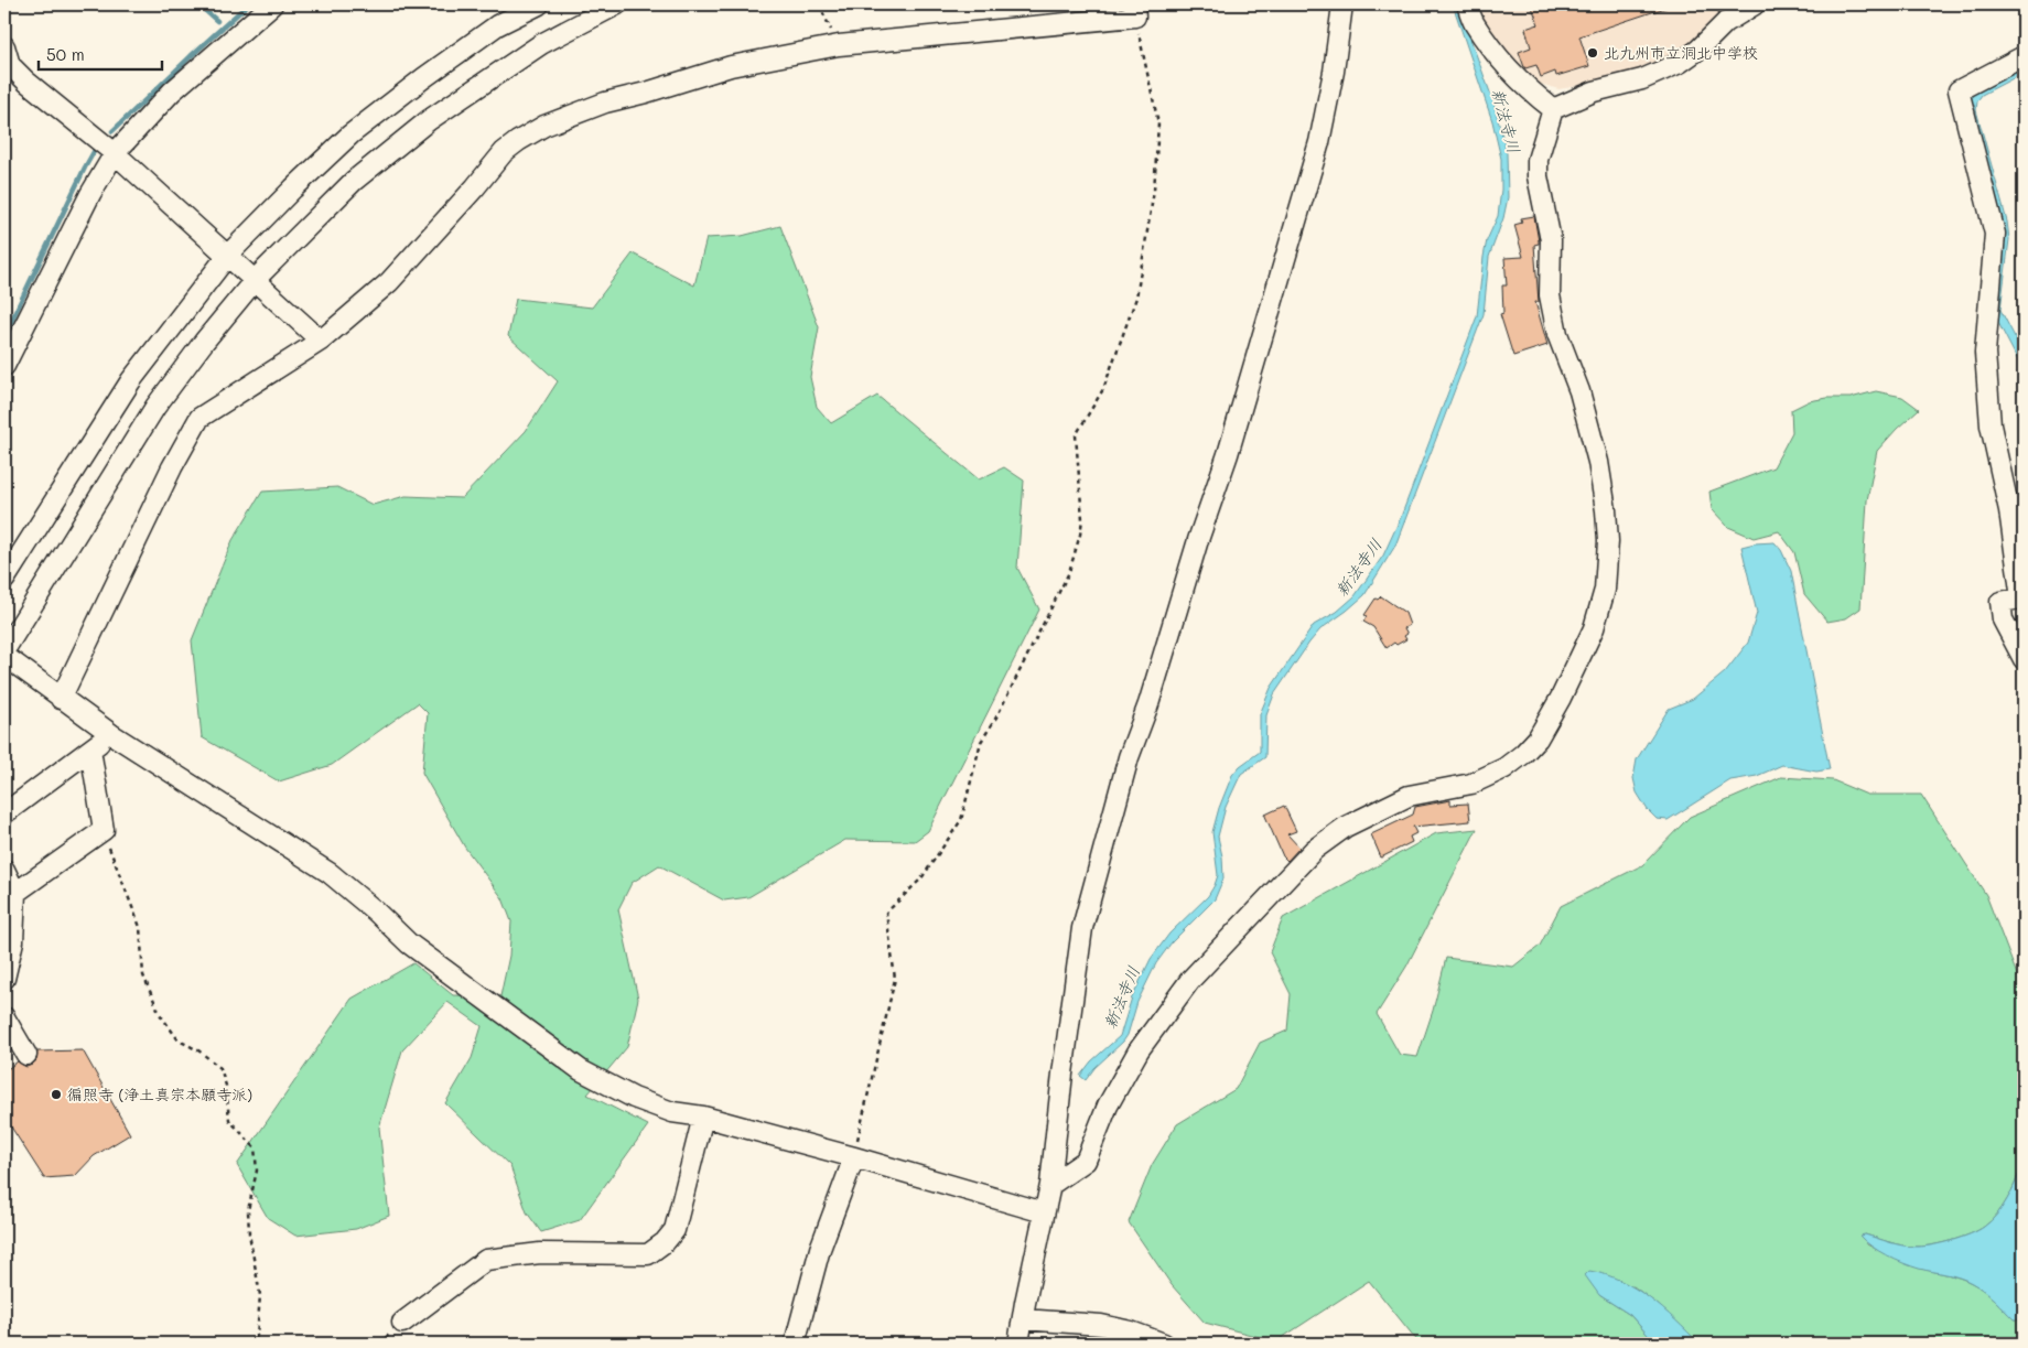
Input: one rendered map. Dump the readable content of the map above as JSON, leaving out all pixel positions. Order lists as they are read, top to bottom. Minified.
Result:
{"water":["新法寺川"],"places":["北九州市立洞北中学校","徧照寺 (浄土真宗本願寺派)"],"scale_bar":"50 m"}
